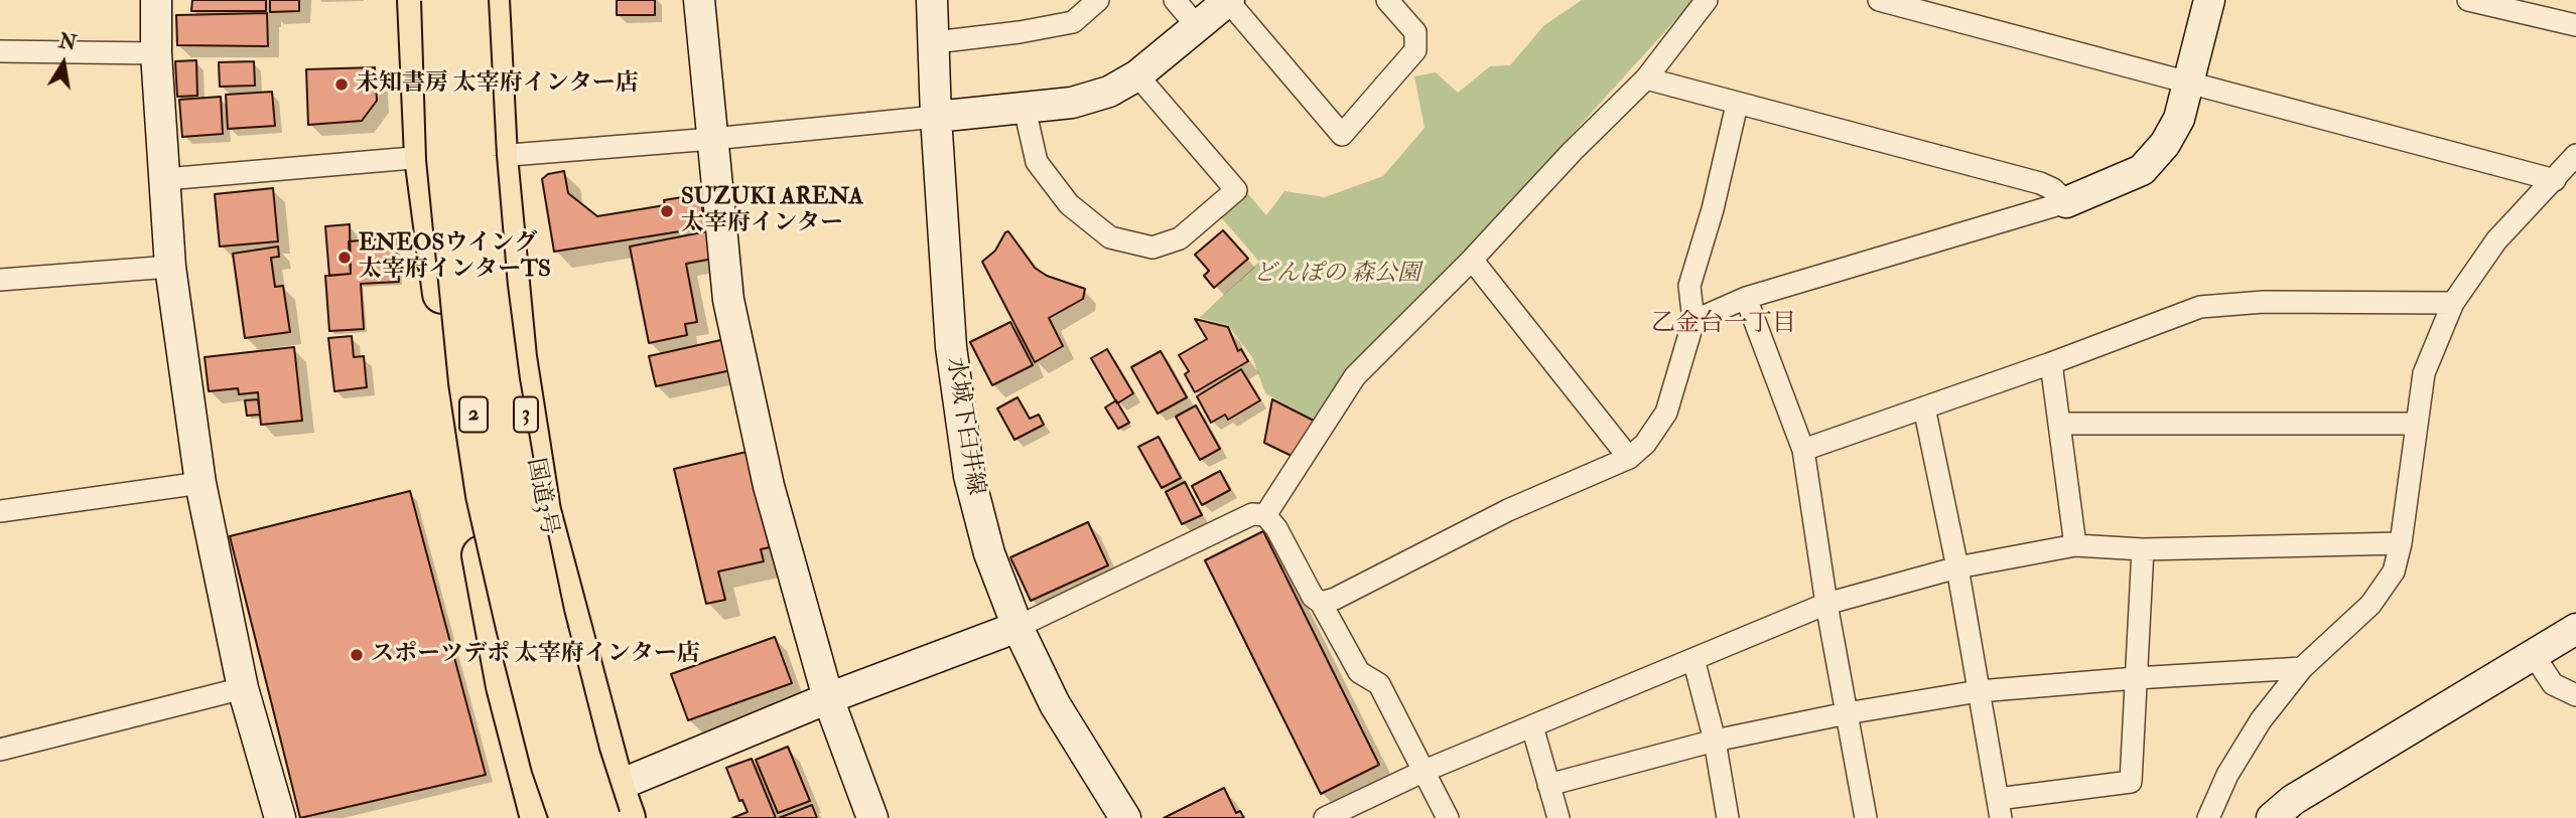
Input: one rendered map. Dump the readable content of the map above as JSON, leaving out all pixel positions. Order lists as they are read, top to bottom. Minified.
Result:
{"streets":{"highway":["2","3","国道3号"],"street":["水城下臼井線"]},"crossings":[["2","国道3号"]],"districts":["乙金台一丁目"],"parks":["どんぽの 森公園"],"places":["未知書房 太宰府インター店","SUZUKI ARENA 太宰府インター","ENEOSウイング 太宰府インターTS","スポーツデポ 太宰府インター店"],"north":"top"}
